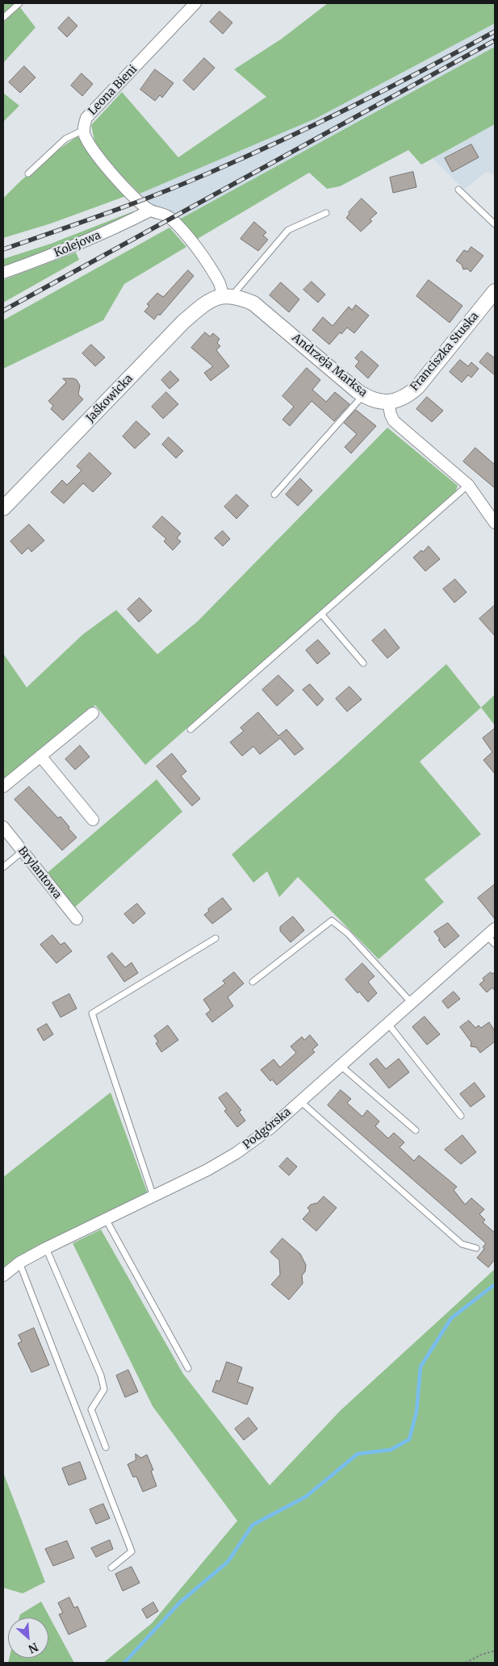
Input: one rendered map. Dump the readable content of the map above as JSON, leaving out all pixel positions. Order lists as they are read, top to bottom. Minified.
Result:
{"streets":{"street":["Leona Bieni","Kolejowa","Franciszka Stuska","Andrzeja Marksa","Jaśkowicka","Brylantowa","Podgórska"]},"crossings":[["Leona Bieni","Kolejowa"],["Leona Bieni","Andrzeja Marksa"],["Leona Bieni","Jaśkowicka"],["Franciszka Stuska","Andrzeja Marksa"],["Andrzeja Marksa","Jaśkowicka"]],"north":"bottom right"}
